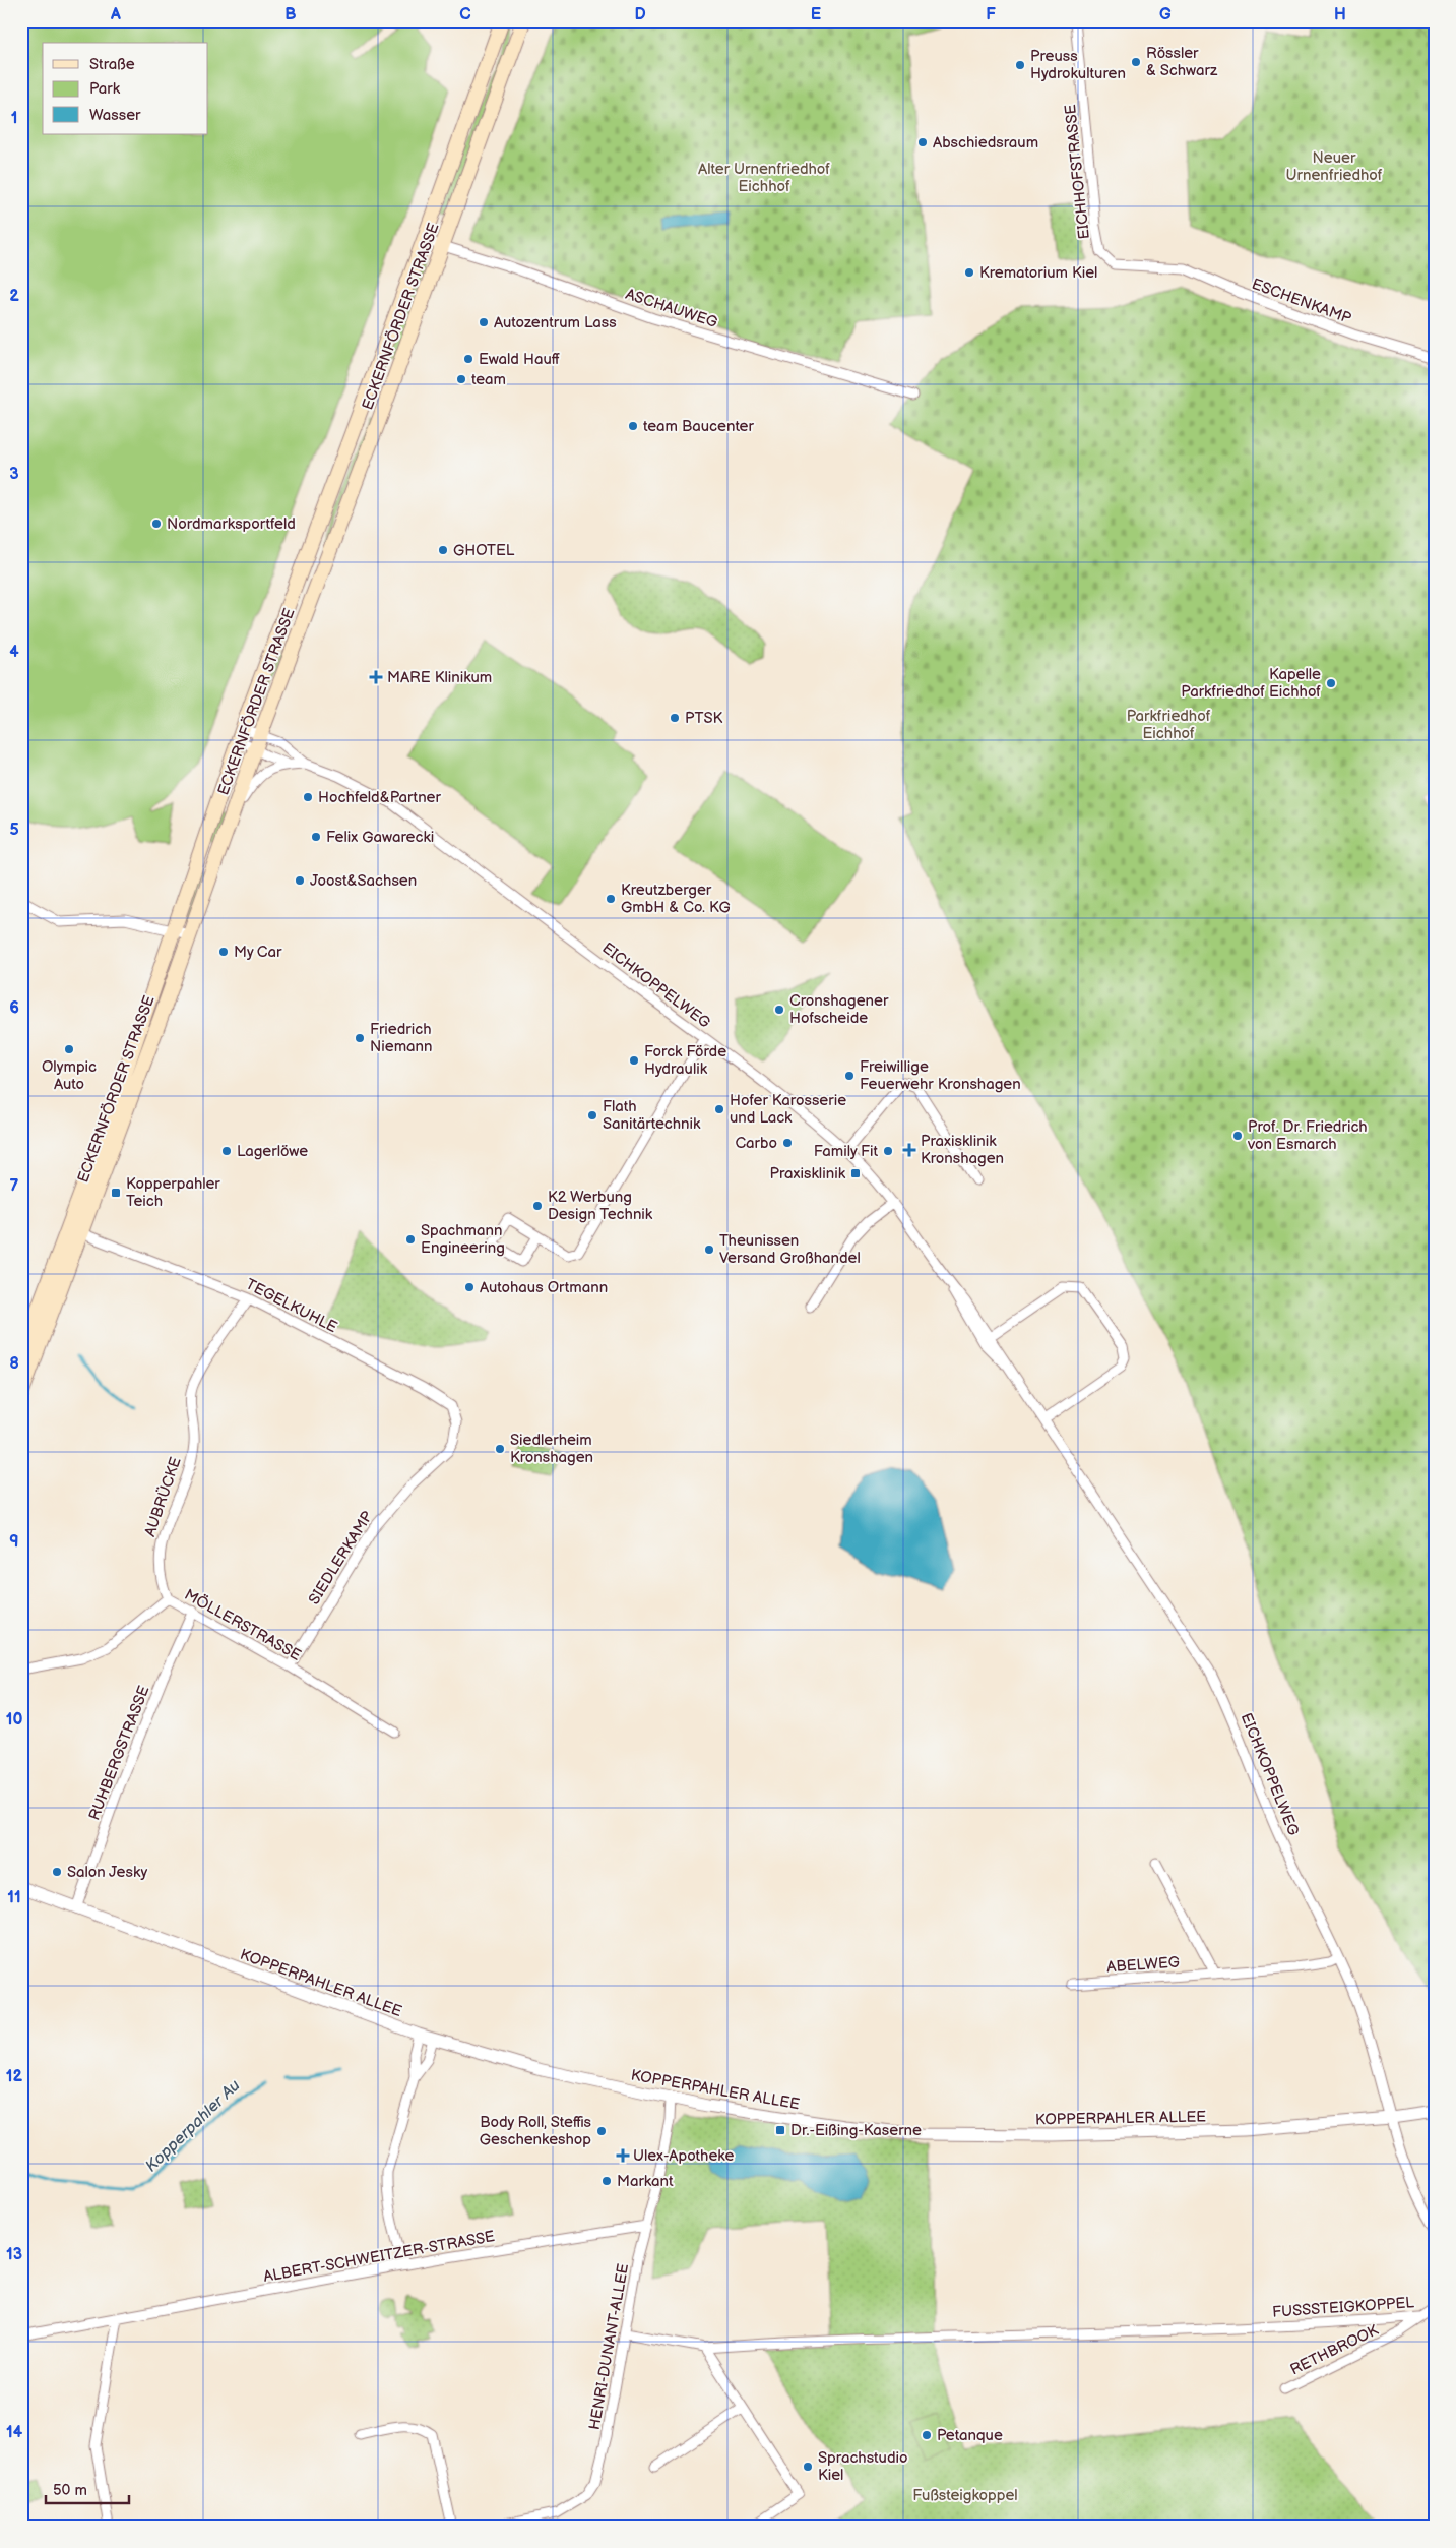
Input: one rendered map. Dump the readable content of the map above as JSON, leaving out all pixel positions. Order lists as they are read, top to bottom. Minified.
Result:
{"streets":{"main road":["ECKERNFÖRDER STRASSE"],"street":["EICHHOFSTRASSE","ESCHENKAMP","ASCHAUWEG","EICHKOPPELWEG","TEGELKUHLE","AUBRÜCKE","SIEDLERKAMP","MÖLLERSTRASSE","RUHBERGSTRASSE","ABELWEG","KOPPERPAHLER ALLEE","ALBERT-SCHWEITZER-STRASSE","FUSSSTEIGKOPPEL","HENRI-DUNANT-ALLEE","RETHBROOK"]},"crossings":[["EICHHOFSTRASSE","ESCHENKAMP"],["ASCHAUWEG","ECKERNFÖRDER STRASSE"],["ECKERNFÖRDER STRASSE","EICHKOPPELWEG"],["ECKERNFÖRDER STRASSE","TEGELKUHLE"],["EICHKOPPELWEG","ABELWEG"],["EICHKOPPELWEG","KOPPERPAHLER ALLEE"],["TEGELKUHLE","AUBRÜCKE"],["TEGELKUHLE","SIEDLERKAMP"],["AUBRÜCKE","MÖLLERSTRASSE"],["SIEDLERKAMP","MÖLLERSTRASSE"],["MÖLLERSTRASSE","RUHBERGSTRASSE"],["RUHBERGSTRASSE","KOPPERPAHLER ALLEE"],["KOPPERPAHLER ALLEE","HENRI-DUNANT-ALLEE"],["ALBERT-SCHWEITZER-STRASSE","HENRI-DUNANT-ALLEE"],["FUSSSTEIGKOPPEL","HENRI-DUNANT-ALLEE"],["FUSSSTEIGKOPPEL","RETHBROOK"]],"water":["Kopperpahler Au"],"parks":["Neuer Urnenfriedhof","Alter Urnenfriedhof Eichhof","Parkfriedhof Eichhof","Fußsteigkoppel"],"places":{"other":["Rössler & Schwarz","Preuss Hydrokulturen","Abschiedsraum","Krematorium Kiel","Autozentrum Lass","Ewald Hauff","team","team Baucenter","Nordmarksportfeld","GHOTEL","Kapelle Parkfriedhof Eichhof","PTSK","Hochfeld&Partner","Felix Gawarecki","Joost&Sachsen","Kreutzberger GmbH & Co. KG","My Car","Cronshagener Hofscheide","Friedrich Niemann","Olympic Auto","Forck Förde Hydraulik","Freiwillige Feuerwehr Kronshagen","Hofer Karosserie und Lack","Flath Sanitärtechnik","Prof. Dr. Friedrich von Esmarch","Carbo","Lagerlöwe","Family Fit","K2 Werbung Design Technik","Spachmann Engineering","Theunissen Versand Großhandel","Autohaus Ortmann","Siedlerheim Kronshagen","Salon Jesky","Body Roll, Steffis Geschenkeshop","Markant","Petanque","Sprachstudio Kiel"],"health":["MARE Klinikum","Praxisklinik Kronshagen","Ulex-Apotheke"],"transit":["Praxisklinik","Kopperpahler Teich","Dr.-Eißing-Kaserne"]},"legend":["Straße","Park","Wasser"],"scale_bar":"50 m","grid":{"columns":["A","B","C","D","E","F","G","H"],"rows":["1","2","3","4","5","6","7","8","9","10","11","12","13","14"]}}
